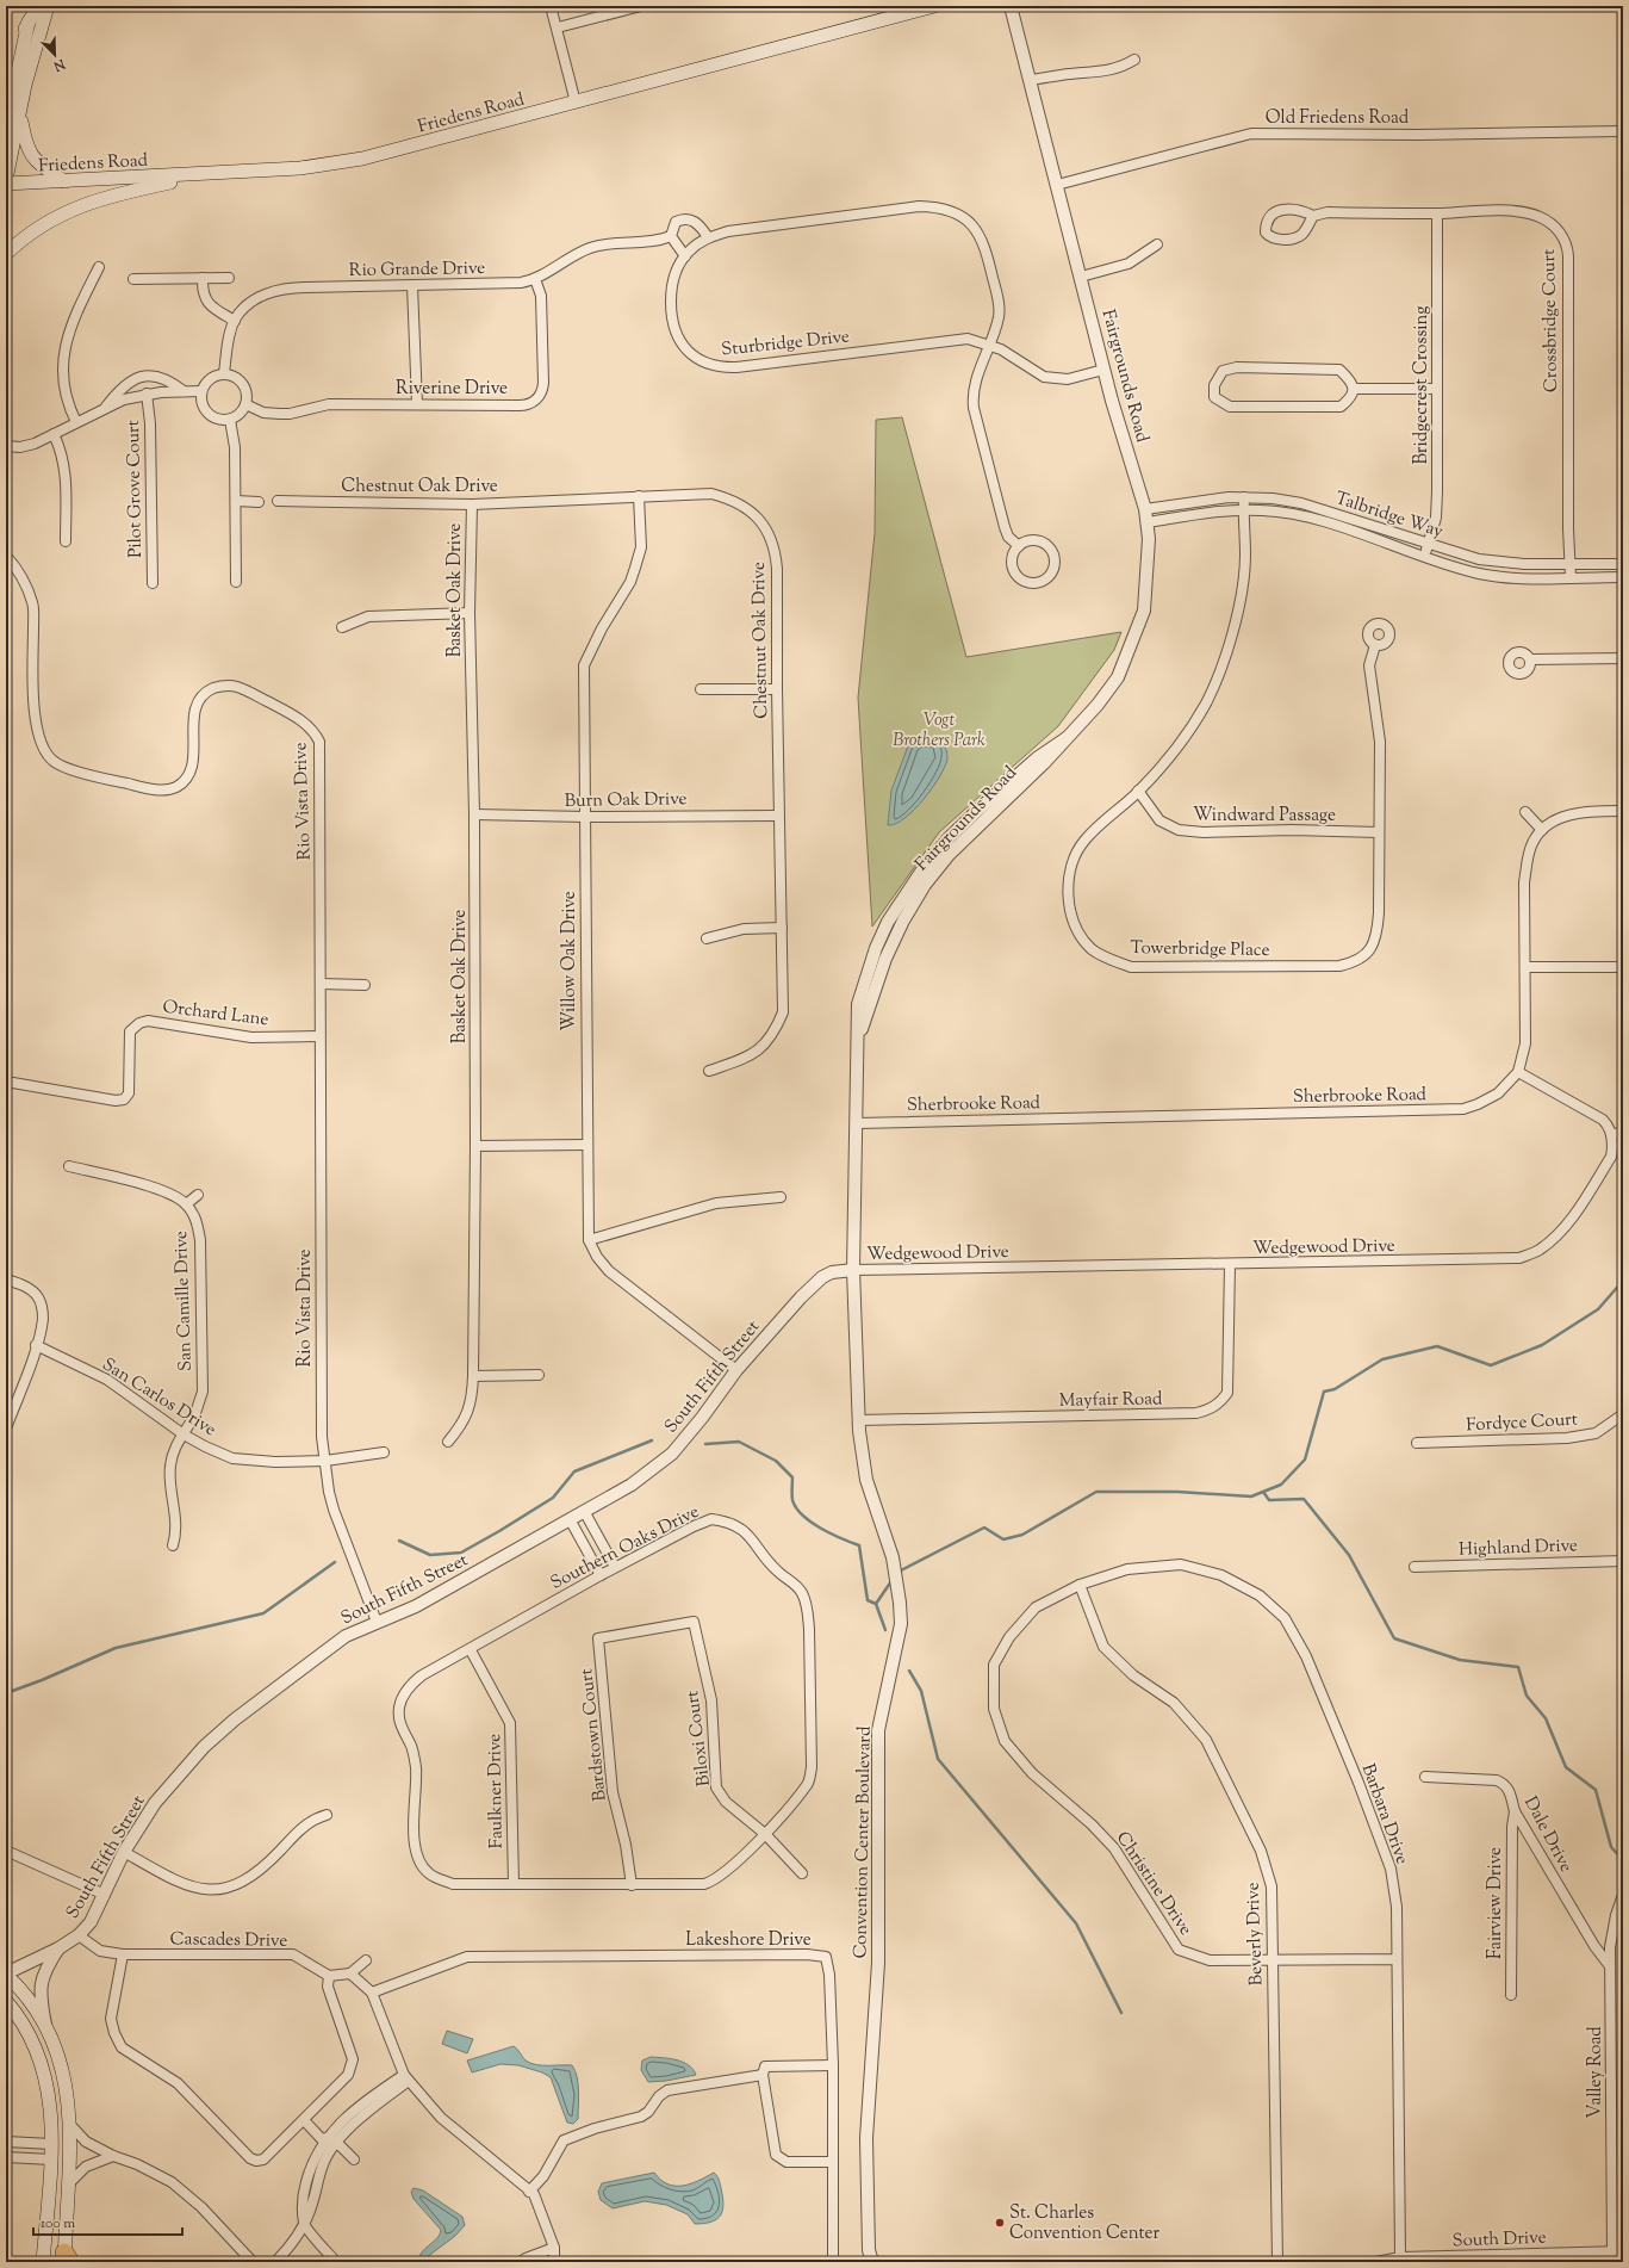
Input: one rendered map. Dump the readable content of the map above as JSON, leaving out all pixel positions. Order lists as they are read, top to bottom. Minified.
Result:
{"streets":{"main road":["Friedens Road","South Fifth Street"],"street":["Old Friedens Road","Rio Grande Drive","Crossbridge Court","Sturbridge Drive","Fairgrounds Road","Bridgecrest Crossing","Riverine Drive","Chestnut Oak Drive","Pilot Grove Court","Talbridge Way","Basket Oak Drive","Burn Oak Drive","Rio Vista Drive","Windward Passage","Towerbridge Place","Willow Oak Drive","Orchard Lane","Sherbrooke Road","Wedgewood Drive","San Camille Drive","San Carlos Drive","Mayfair Road","Fordyce Court","Southern Oaks Drive","Highland Drive","Bardstown Court","Biloxi Court","Faulkner Drive","Barbara Drive","Dale Drive","Convention Center Boulevard","Christine Drive","Fairview Drive","Beverly Drive","Cascades Drive","Lakeshore Drive","Valley Road","South Drive"]},"crossings":[["Old Friedens Road","Fairgrounds Road"],["Rio Grande Drive","Riverine Drive"],["Crossbridge Court","Bridgecrest Crossing"],["Crossbridge Court","Talbridge Way"],["Sturbridge Drive","Fairgrounds Road"],["Fairgrounds Road","Talbridge Way"],["Fairgrounds Road","Sherbrooke Road"],["Fairgrounds Road","Wedgewood Drive"],["Fairgrounds Road","South Fifth Street"],["Fairgrounds Road","Convention Center Boulevard"],["Bridgecrest Crossing","Talbridge Way"],["Chestnut Oak Drive","Basket Oak Drive"],["Chestnut Oak Drive","Burn Oak Drive"],["Chestnut Oak Drive","Willow Oak Drive"],["Talbridge Way","Towerbridge Place"],["Basket Oak Drive","Burn Oak Drive"],["Burn Oak Drive","Willow Oak Drive"],["Rio Vista Drive","Orchard Lane"],["Rio Vista Drive","South Fifth Street"],["Rio Vista Drive","San Carlos Drive"],["Windward Passage","Towerbridge Place"],["Willow Oak Drive","South Fifth Street"],["Wedgewood Drive","South Fifth Street"],["Wedgewood Drive","Mayfair Road"],["Wedgewood Drive","Convention Center Boulevard"],["San Camille Drive","San Carlos Drive"],["South Fifth Street","Convention Center Boulevard"],["South Fifth Street","Cascades Drive"],["Mayfair Road","Convention Center Boulevard"],["Southern Oaks Drive","Bardstown Court"],["Southern Oaks Drive","Biloxi Court"],["Southern Oaks Drive","Faulkner Drive"],["Bardstown Court","Biloxi Court"],["Barbara Drive","Christine Drive"],["Barbara Drive","Beverly Drive"],["Barbara Drive","South Drive"],["Dale Drive","Fairview Drive"],["Dale Drive","Valley Road"],["Christine Drive","Beverly Drive"],["Valley Road","South Drive"]],"parks":["Vogt Brothers Park"],"places":["St. Charles Convention Center"],"scale_bar":"100 m","north":"bottom right"}
